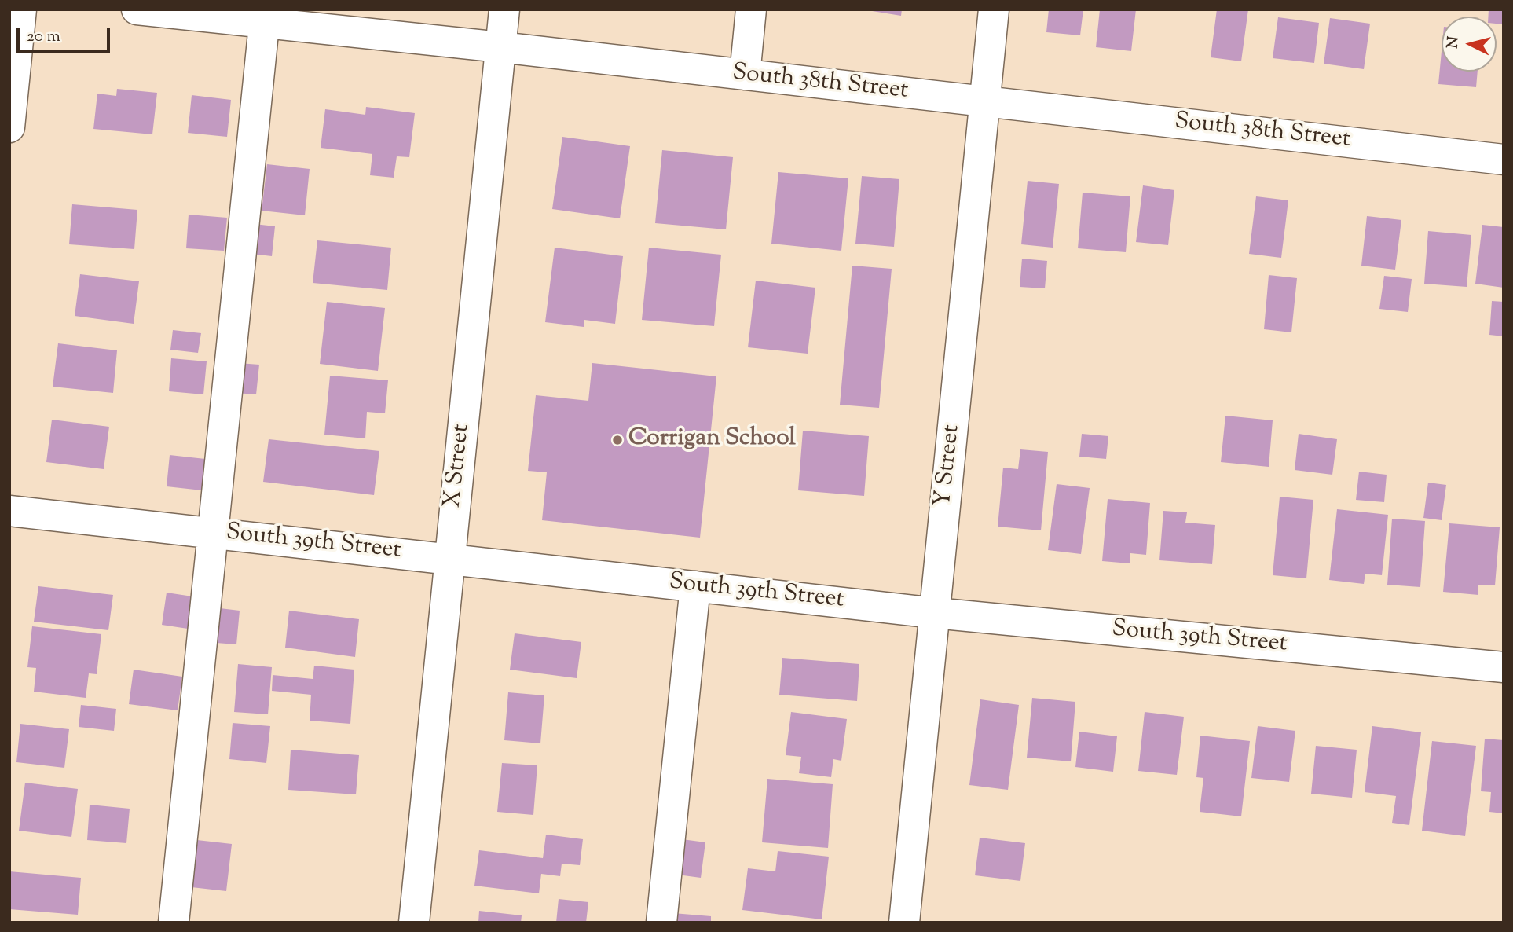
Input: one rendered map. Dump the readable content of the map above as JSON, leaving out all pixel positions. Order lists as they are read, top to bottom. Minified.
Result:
{"streets":{"street":["South 38th Street","X Street","Y Street","South 39th Street"]},"crossings":[["South 38th Street","X Street"],["South 38th Street","Y Street"],["X Street","South 39th Street"],["Y Street","South 39th Street"]],"places":["Corrigan School"],"scale_bar":"20 m","north":"left"}
